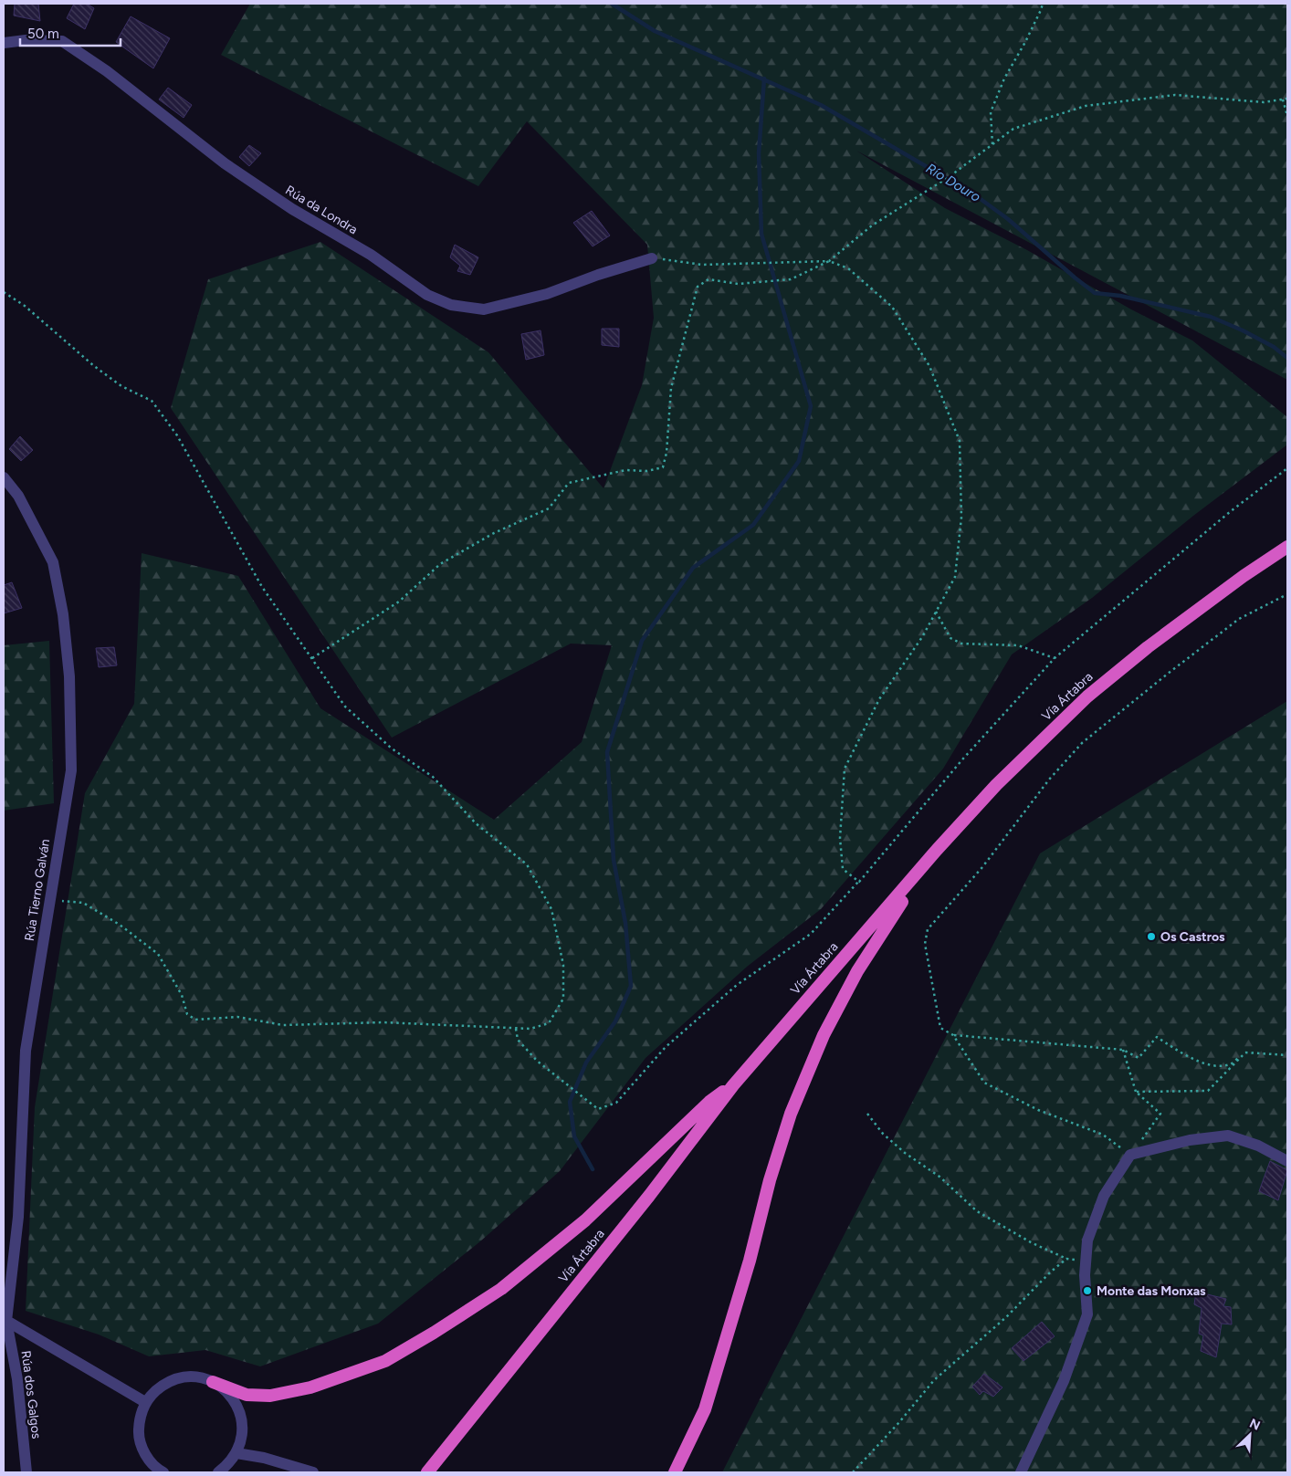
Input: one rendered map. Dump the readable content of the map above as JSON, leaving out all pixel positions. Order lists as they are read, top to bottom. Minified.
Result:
{"streets":{"highway":["Vía Ártabra"],"street":["Rúa da Londra","Rúa Tierno Galván","Rúa dos Galgos"]},"crossings":[["Rúa Tierno Galván","Rúa dos Galgos"]],"water":["Río Douro"],"places":["Os Castros","Monte das Monxas"],"scale_bar":"50 m","north":"top right"}
